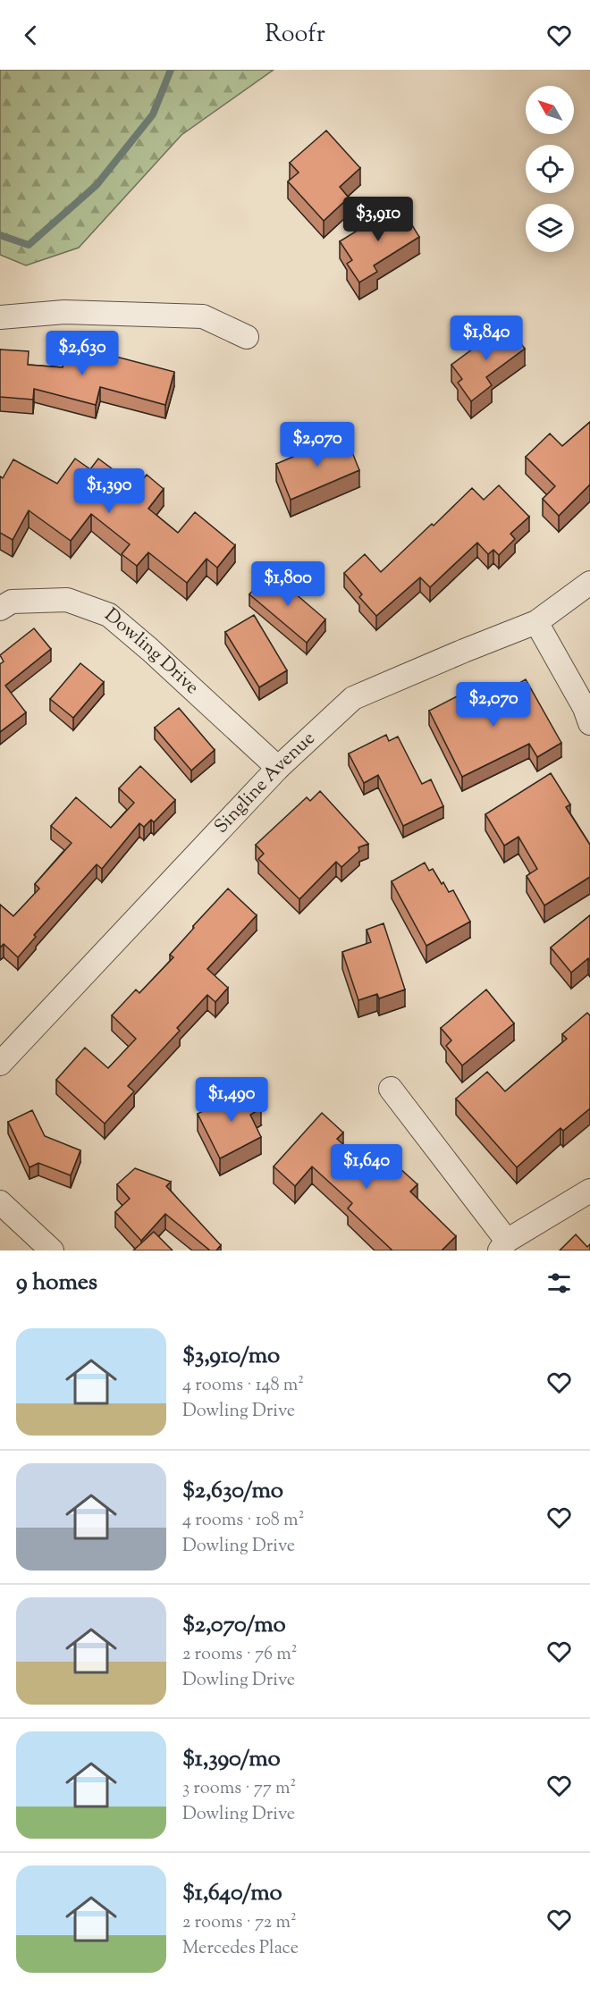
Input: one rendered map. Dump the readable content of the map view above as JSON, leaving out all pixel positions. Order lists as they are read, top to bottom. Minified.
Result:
{"streets":{"street":["Dowling Drive","Singline Avenue"]},"crossings":[["Dowling Drive","Singline Avenue"]],"north":"top left","page":{"header":"Roofr","price":["$3,910","$1,840","$2,630","$2,070","$1,390","$1,800","$2,070","$1,490","$1,640"],"heading":"9 homes","list":[{"name":"$3,910/mo","note":"4 rooms · 148 m² · Dowling Drive"},{"name":"$2,630/mo","note":"4 rooms · 108 m² · Dowling Drive"},{"name":"$2,070/mo","note":"2 rooms · 76 m² · Dowling Drive"},{"name":"$1,390/mo","note":"3 rooms · 77 m² · Dowling Drive"},{"name":"$1,640/mo","note":"2 rooms · 72 m² · Mercedes Place"}]}}
